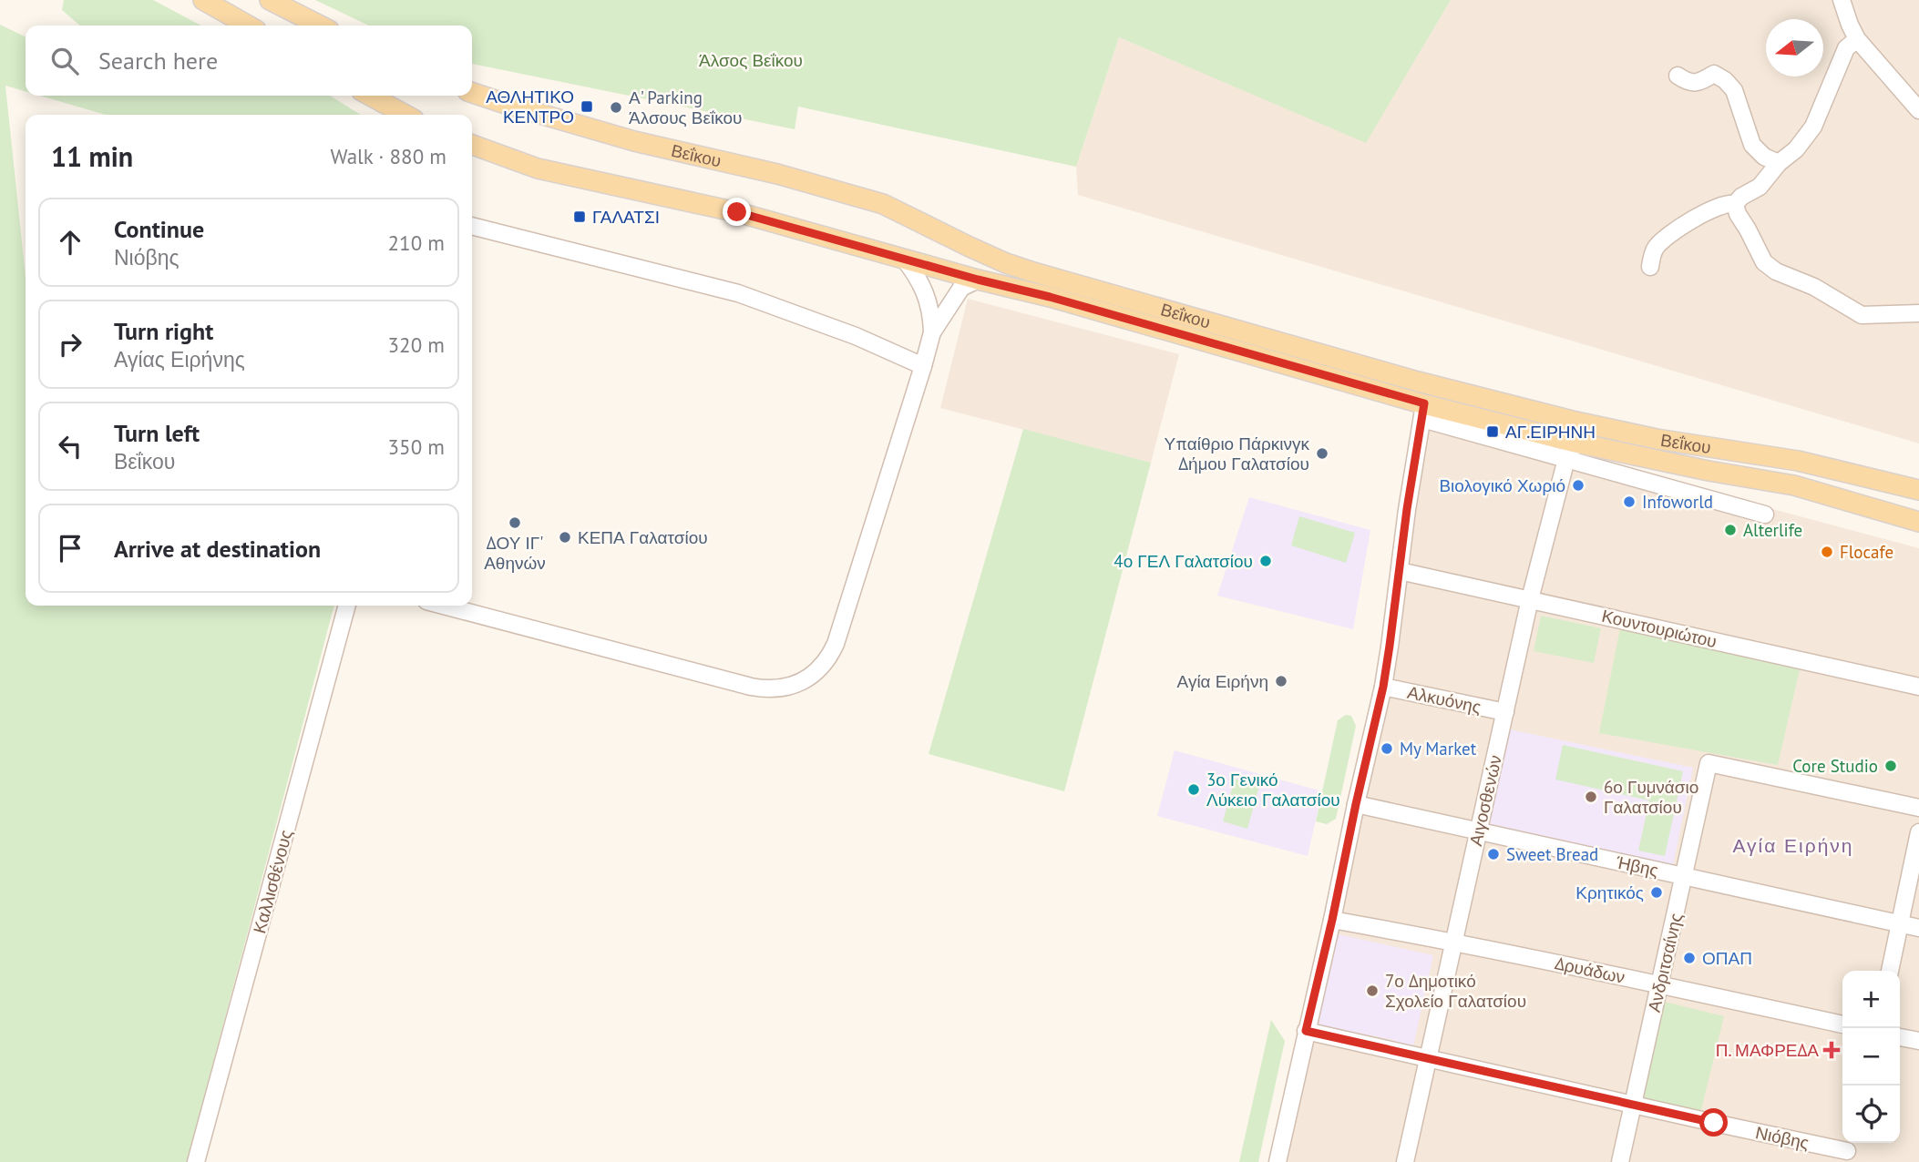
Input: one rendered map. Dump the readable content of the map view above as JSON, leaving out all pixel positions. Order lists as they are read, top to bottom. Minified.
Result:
{"streets":{"main road":["Βεΐκου"],"street":["Κουντουριώτου","Αλκυόνης","Αιγοσθενών","Ήβης","Καλλισθένους","Ανδριτσαίνης","Δρυάδων","Νιόβης"]},"crossings":[["Βεΐκου","Αιγοσθενών"],["Κουντουριώτου","Αιγοσθενών"],["Αλκυόνης","Αιγοσθενών"],["Αιγοσθενών","Ήβης"],["Αιγοσθενών","Δρυάδων"],["Αιγοσθενών","Νιόβης"],["Ήβης","Ανδριτσαίνης"],["Ανδριτσαίνης","Δρυάδων"],["Ανδριτσαίνης","Νιόβης"]],"districts":["Αγία Ειρήνη"],"parks":["Άλσος Βεΐκου"],"places":{"transit":["ΑΘΛΗΤΙΚΟ ΚΕΝΤΡΟ","ΓΑΛΑΤΣΙ","ΑΓ.ΕΙΡΗΝΗ"],"other":["Α' Parking Άλσους Βεΐκου","Υπαίθριο Πάρκινγκ Δήμου Γαλατσίου","Βιολογικό Χωριό","Infoworld","ΔΟΥ ΙΓ' Αθηνών","Alterlife","ΚΕΠΑ Γαλατσίου","Flocafe","4ο ΓΕΛ Γαλατσίου","Αγία Ειρήνη","My Market","Core Studio","3ο Γενικό Λύκειο Γαλατσίου","6ο Γυμνάσιο Γαλατσίου","Sweet Bread","Κρητικός","ΟΠΑΠ","7ο Δημοτικό Σχολείο Γαλατσίου"],"health":["Π. ΜΑΦΡΕΔΑ"]},"north":"left","page":{"search":"Search here","heading":["11 min","Walk · 880 m"],"list":[["Continue","Νιόβης","210 m"],["Turn right","Αγίας Ειρήνης","320 m"],["Turn left","Βεΐκου","350 m"],"Arrive at destination"],"map_buttons":["+","−"]}}
